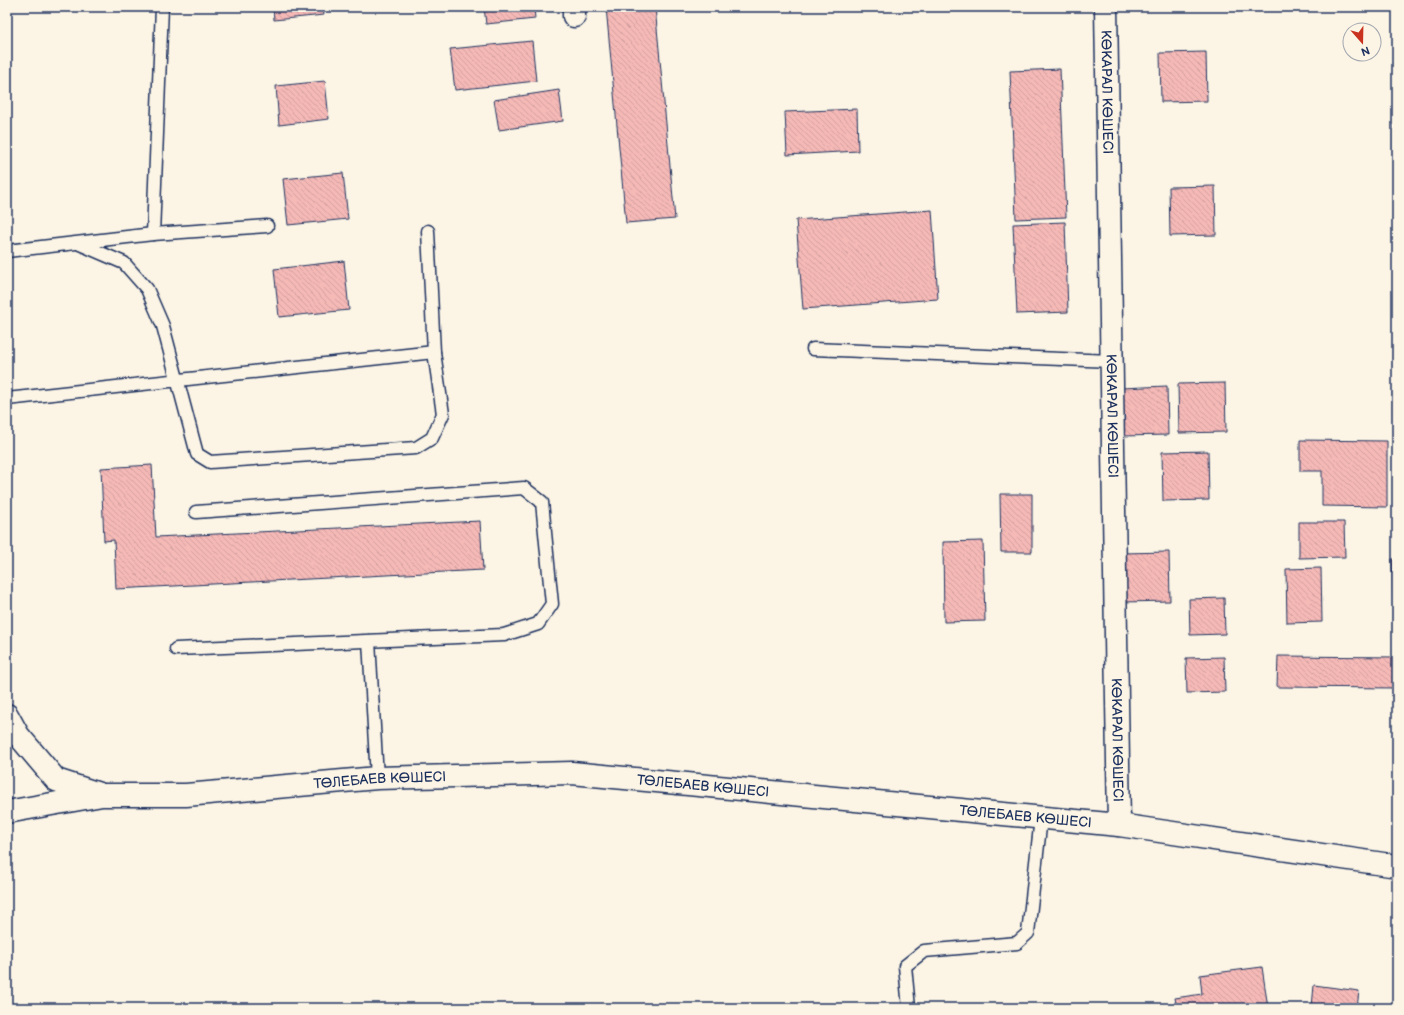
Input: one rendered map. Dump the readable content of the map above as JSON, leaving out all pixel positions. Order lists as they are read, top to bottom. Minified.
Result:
{"streets":{"street":["КӨКАРАЛ КӨШЕСІ","ТӨЛЕБАЕВ КӨШЕСІ"]},"crossings":[["КӨКАРАЛ КӨШЕСІ","ТӨЛЕБАЕВ КӨШЕСІ"]],"north":"bottom"}
